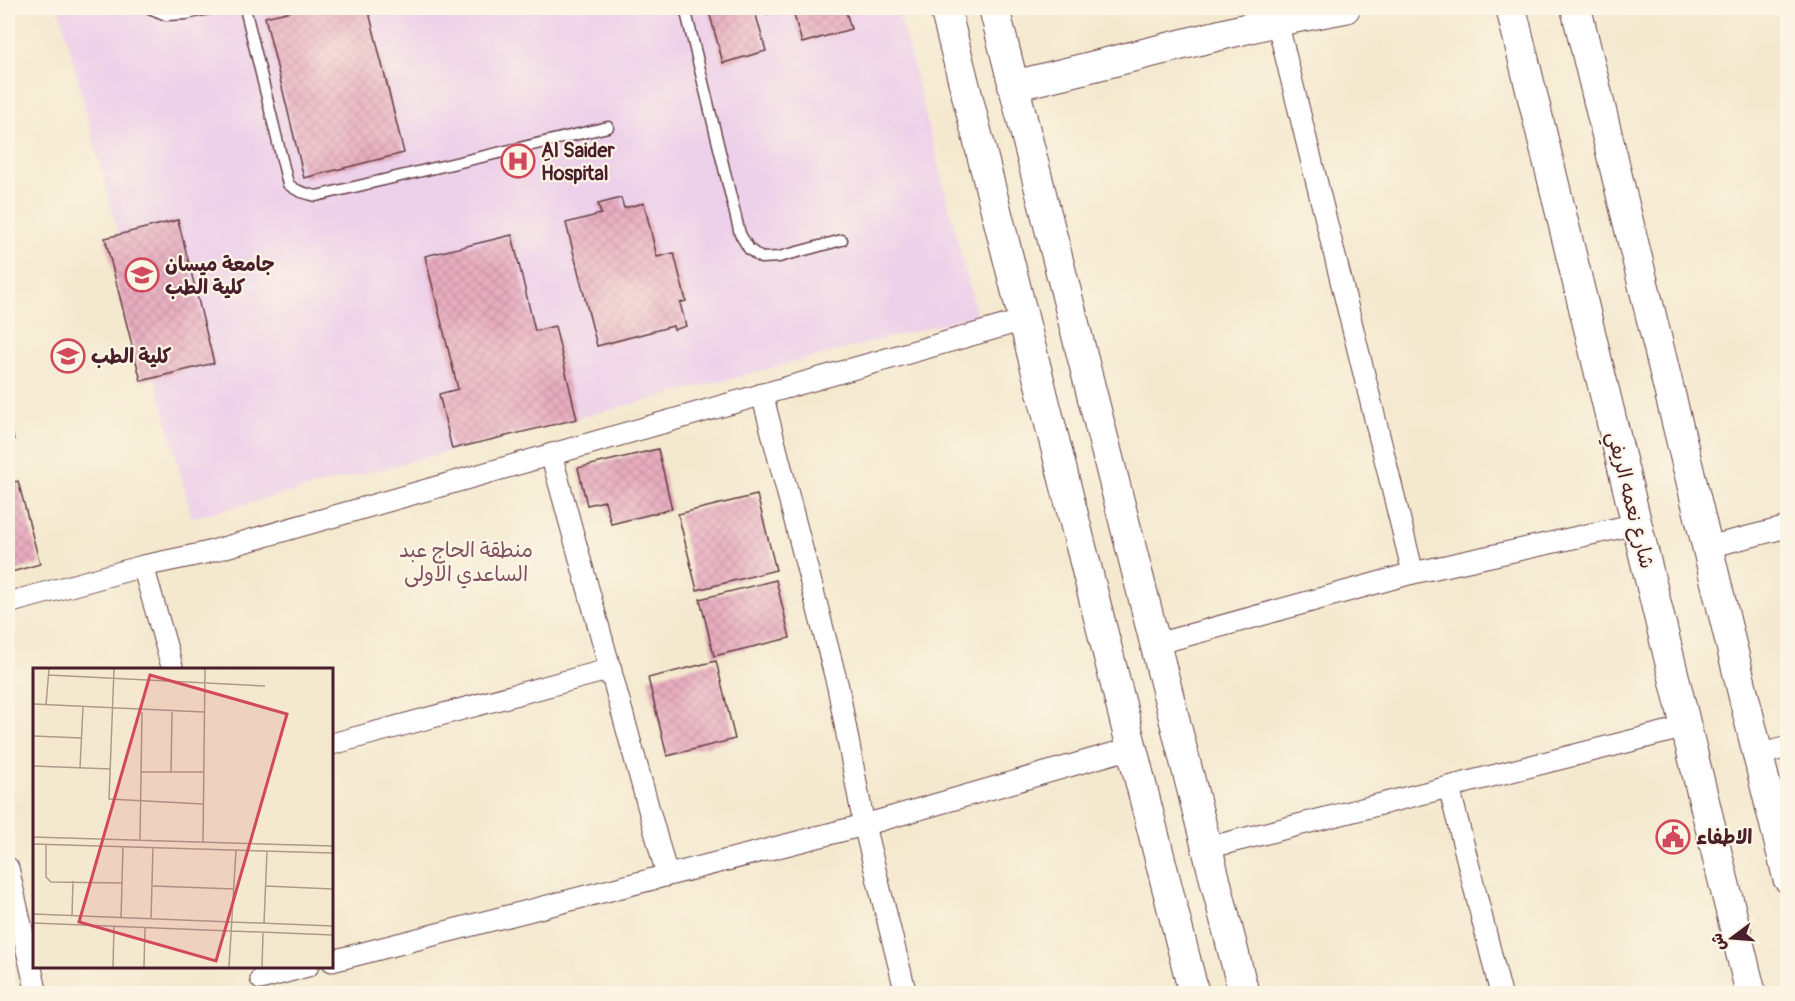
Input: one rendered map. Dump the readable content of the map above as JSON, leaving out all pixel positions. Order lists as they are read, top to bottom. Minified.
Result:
{"streets":{"street":["شارع نعمه الريفي"]},"districts":["منطقة الحاج عبد الساعدي الاولى"],"places":{"hospital":["ِAl Saider Hospital"],"school or university":["جامعة ميسان كلية الطب","كلية الطب"],"public building":["الاطفاء"]},"north":"left"}
